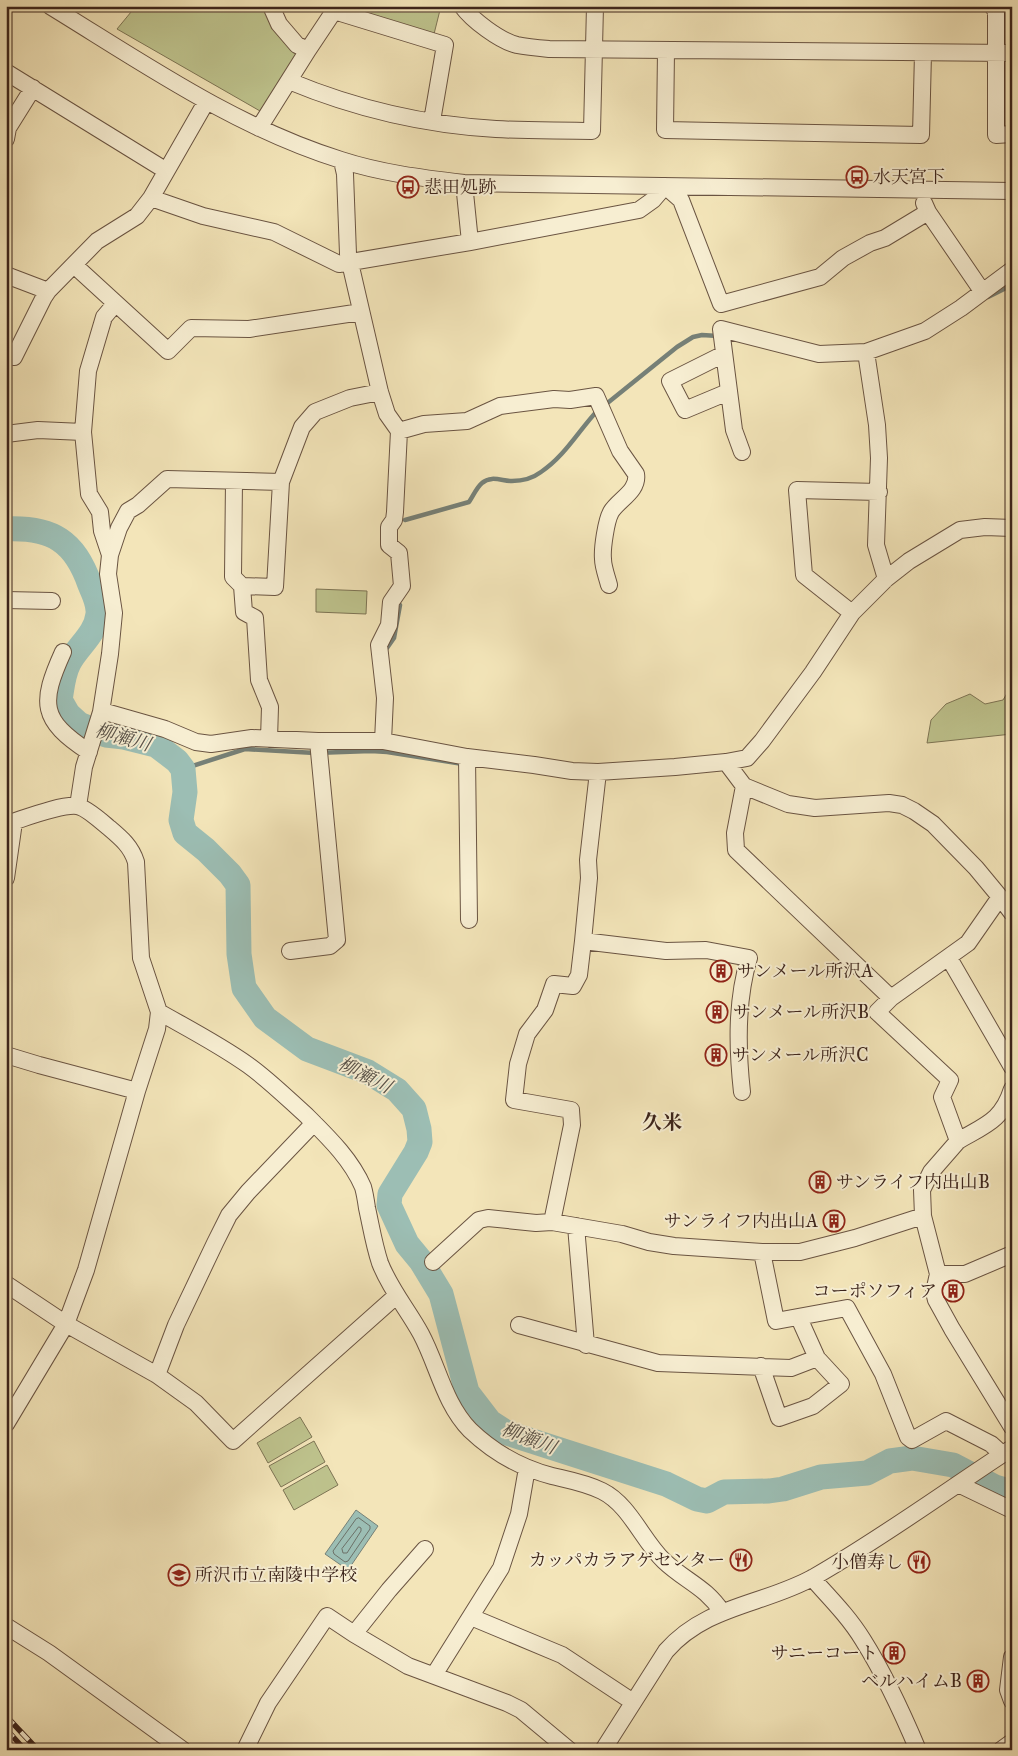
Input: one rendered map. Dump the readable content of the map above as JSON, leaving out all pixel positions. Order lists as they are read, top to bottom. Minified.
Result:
{"districts":["久米"],"water":["柳瀬川"],"places":{"bus stop":["水天宮下","悲田処跡"],"building":["サンメール所沢A","サンメール所沢B","サンメール所沢C","サンライフ内出山B","サンライフ内出山A","コーポソフィア","サニーコート","ベルハイムB"],"restaurant":["カッパカラアゲセンター","小僧寿し"],"school or university":["所沢市立南陵中学校"]}}
